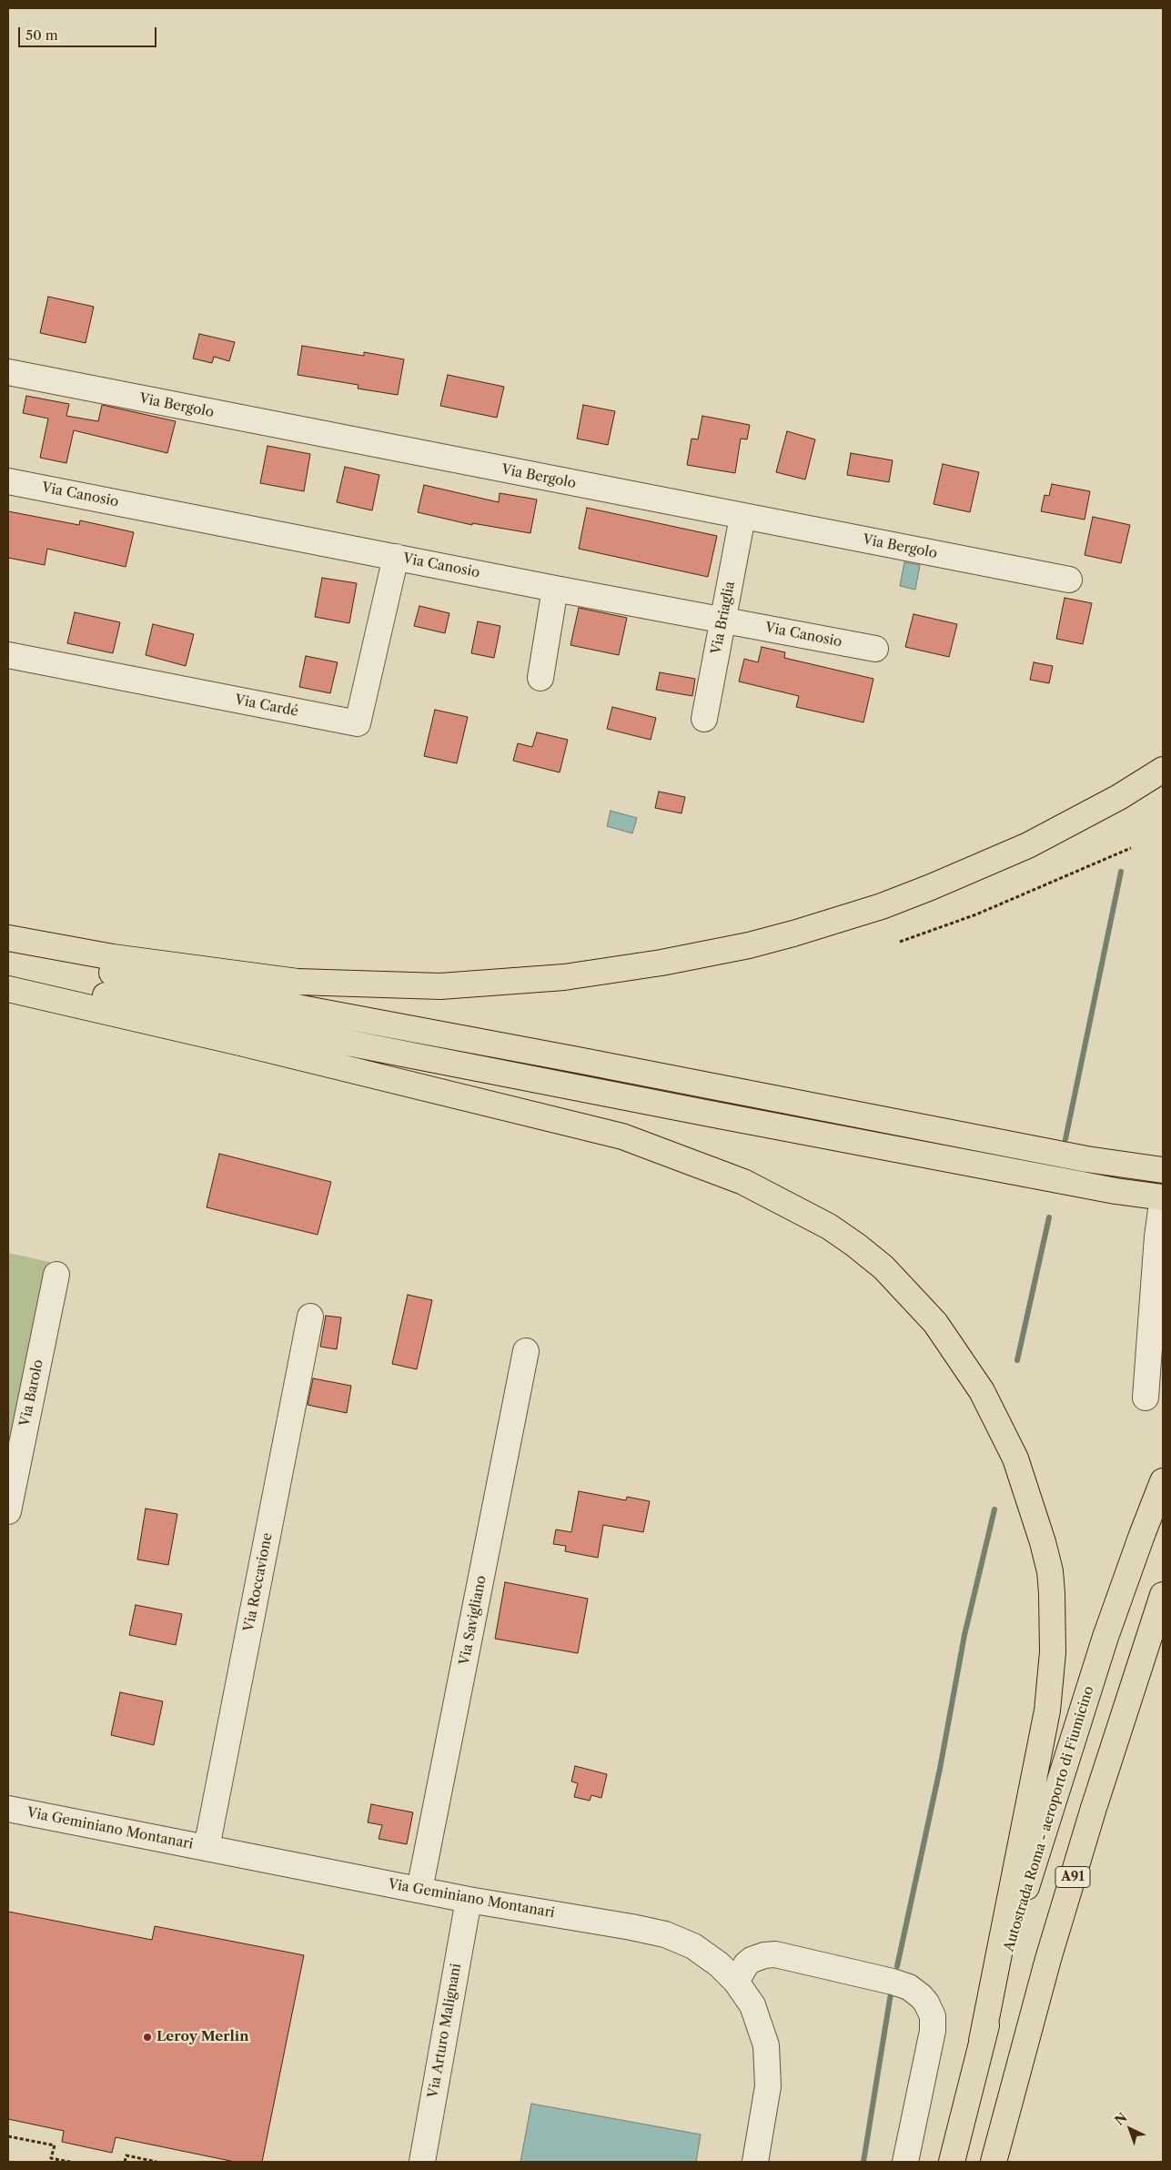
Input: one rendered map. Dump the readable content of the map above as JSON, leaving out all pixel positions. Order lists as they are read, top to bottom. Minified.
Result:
{"streets":{"highway":["Autostrada Roma - aeroporto di Fiumicino","A91"],"street":["Via Bergolo","Via Canosio","Via Briaglia","Via Cardé","Via Barolo","Via Roccavione","Via Savigliano","Via Geminiano Montanari","Via Arturo Malignani"]},"crossings":[["Via Bergolo","Via Briaglia"],["Via Canosio","Via Briaglia"],["Via Canosio","Via Cardé"],["Via Roccavione","Via Geminiano Montanari"],["Via Savigliano","Via Geminiano Montanari"],["Via Geminiano Montanari","Via Arturo Malignani"]],"places":["Leroy Merlin"],"scale_bar":"50 m","north":"top left"}
